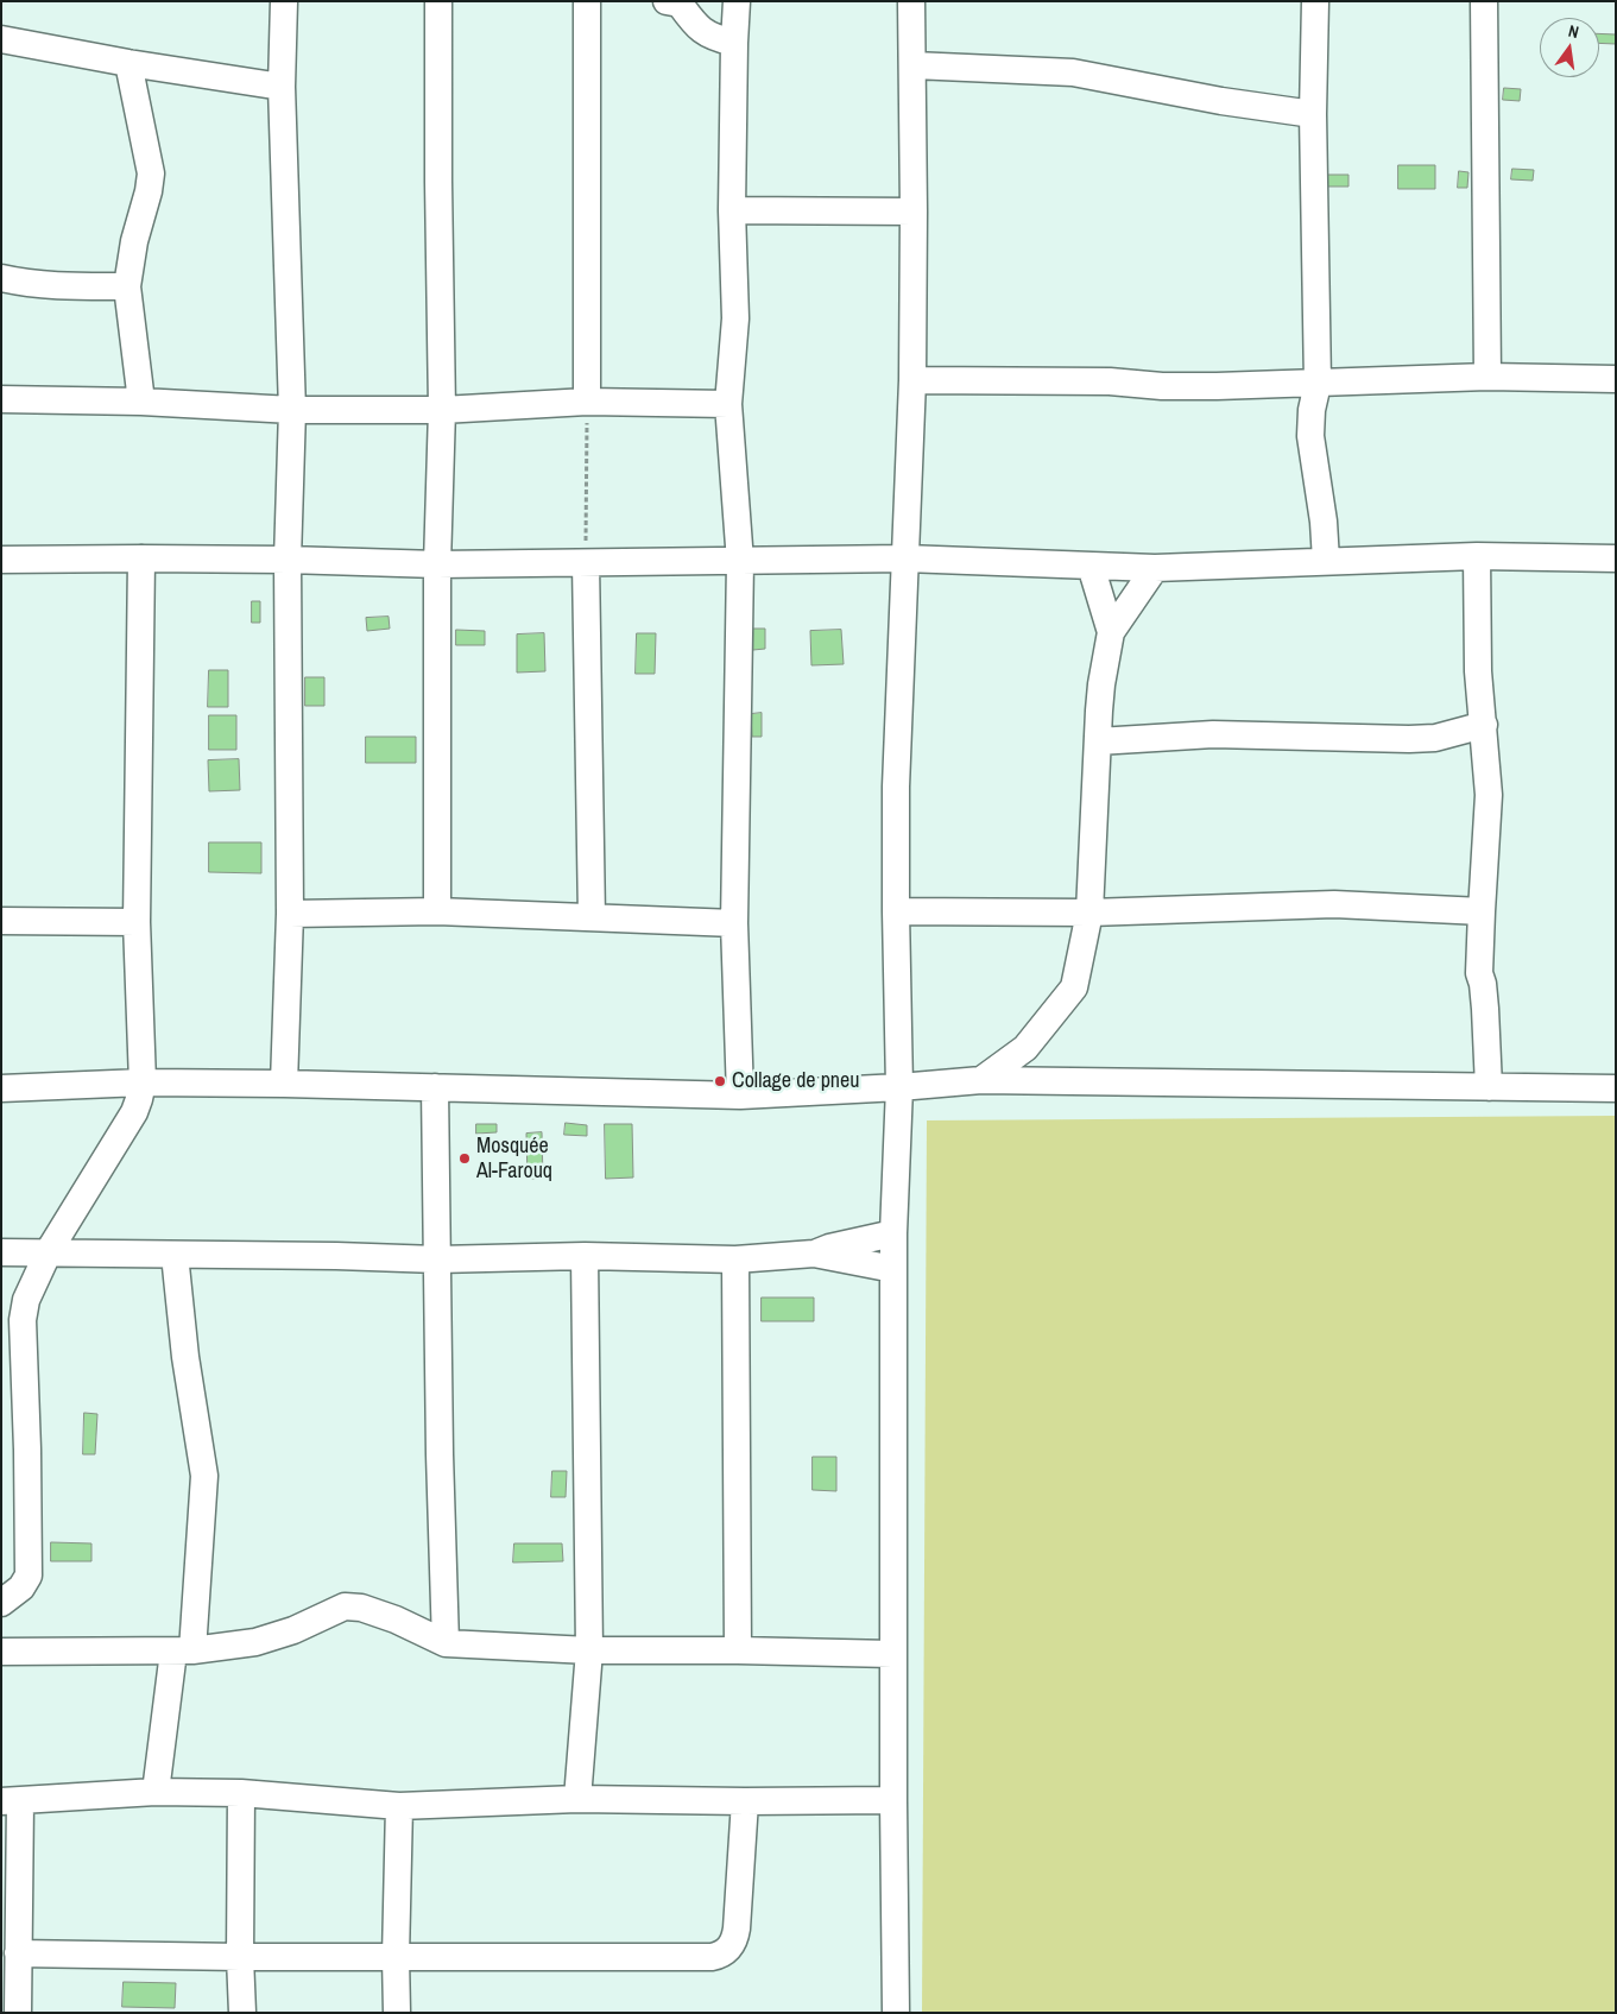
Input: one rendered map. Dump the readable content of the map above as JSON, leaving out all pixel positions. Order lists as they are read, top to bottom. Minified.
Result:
{"places":["Collage de pneu","Mosquée Al-Farouq"],"north":"top"}
